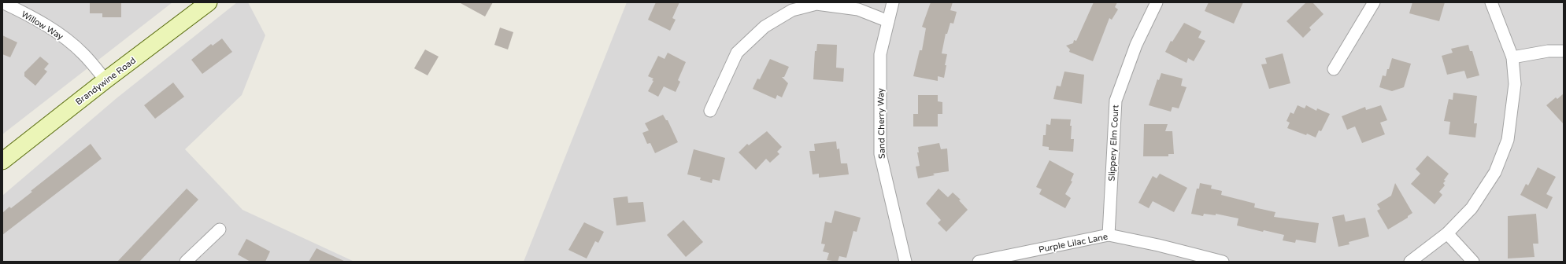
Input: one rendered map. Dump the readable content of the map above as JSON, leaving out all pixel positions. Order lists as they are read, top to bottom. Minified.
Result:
{"streets":{"main road":["Brandywine Road"],"street":["Willow Way","Sand Cherry Way","Slippery Elm Court","Purple Lilac Lane"]},"crossings":[["Willow Way","Brandywine Road"],["Slippery Elm Court","Purple Lilac Lane"]]}
